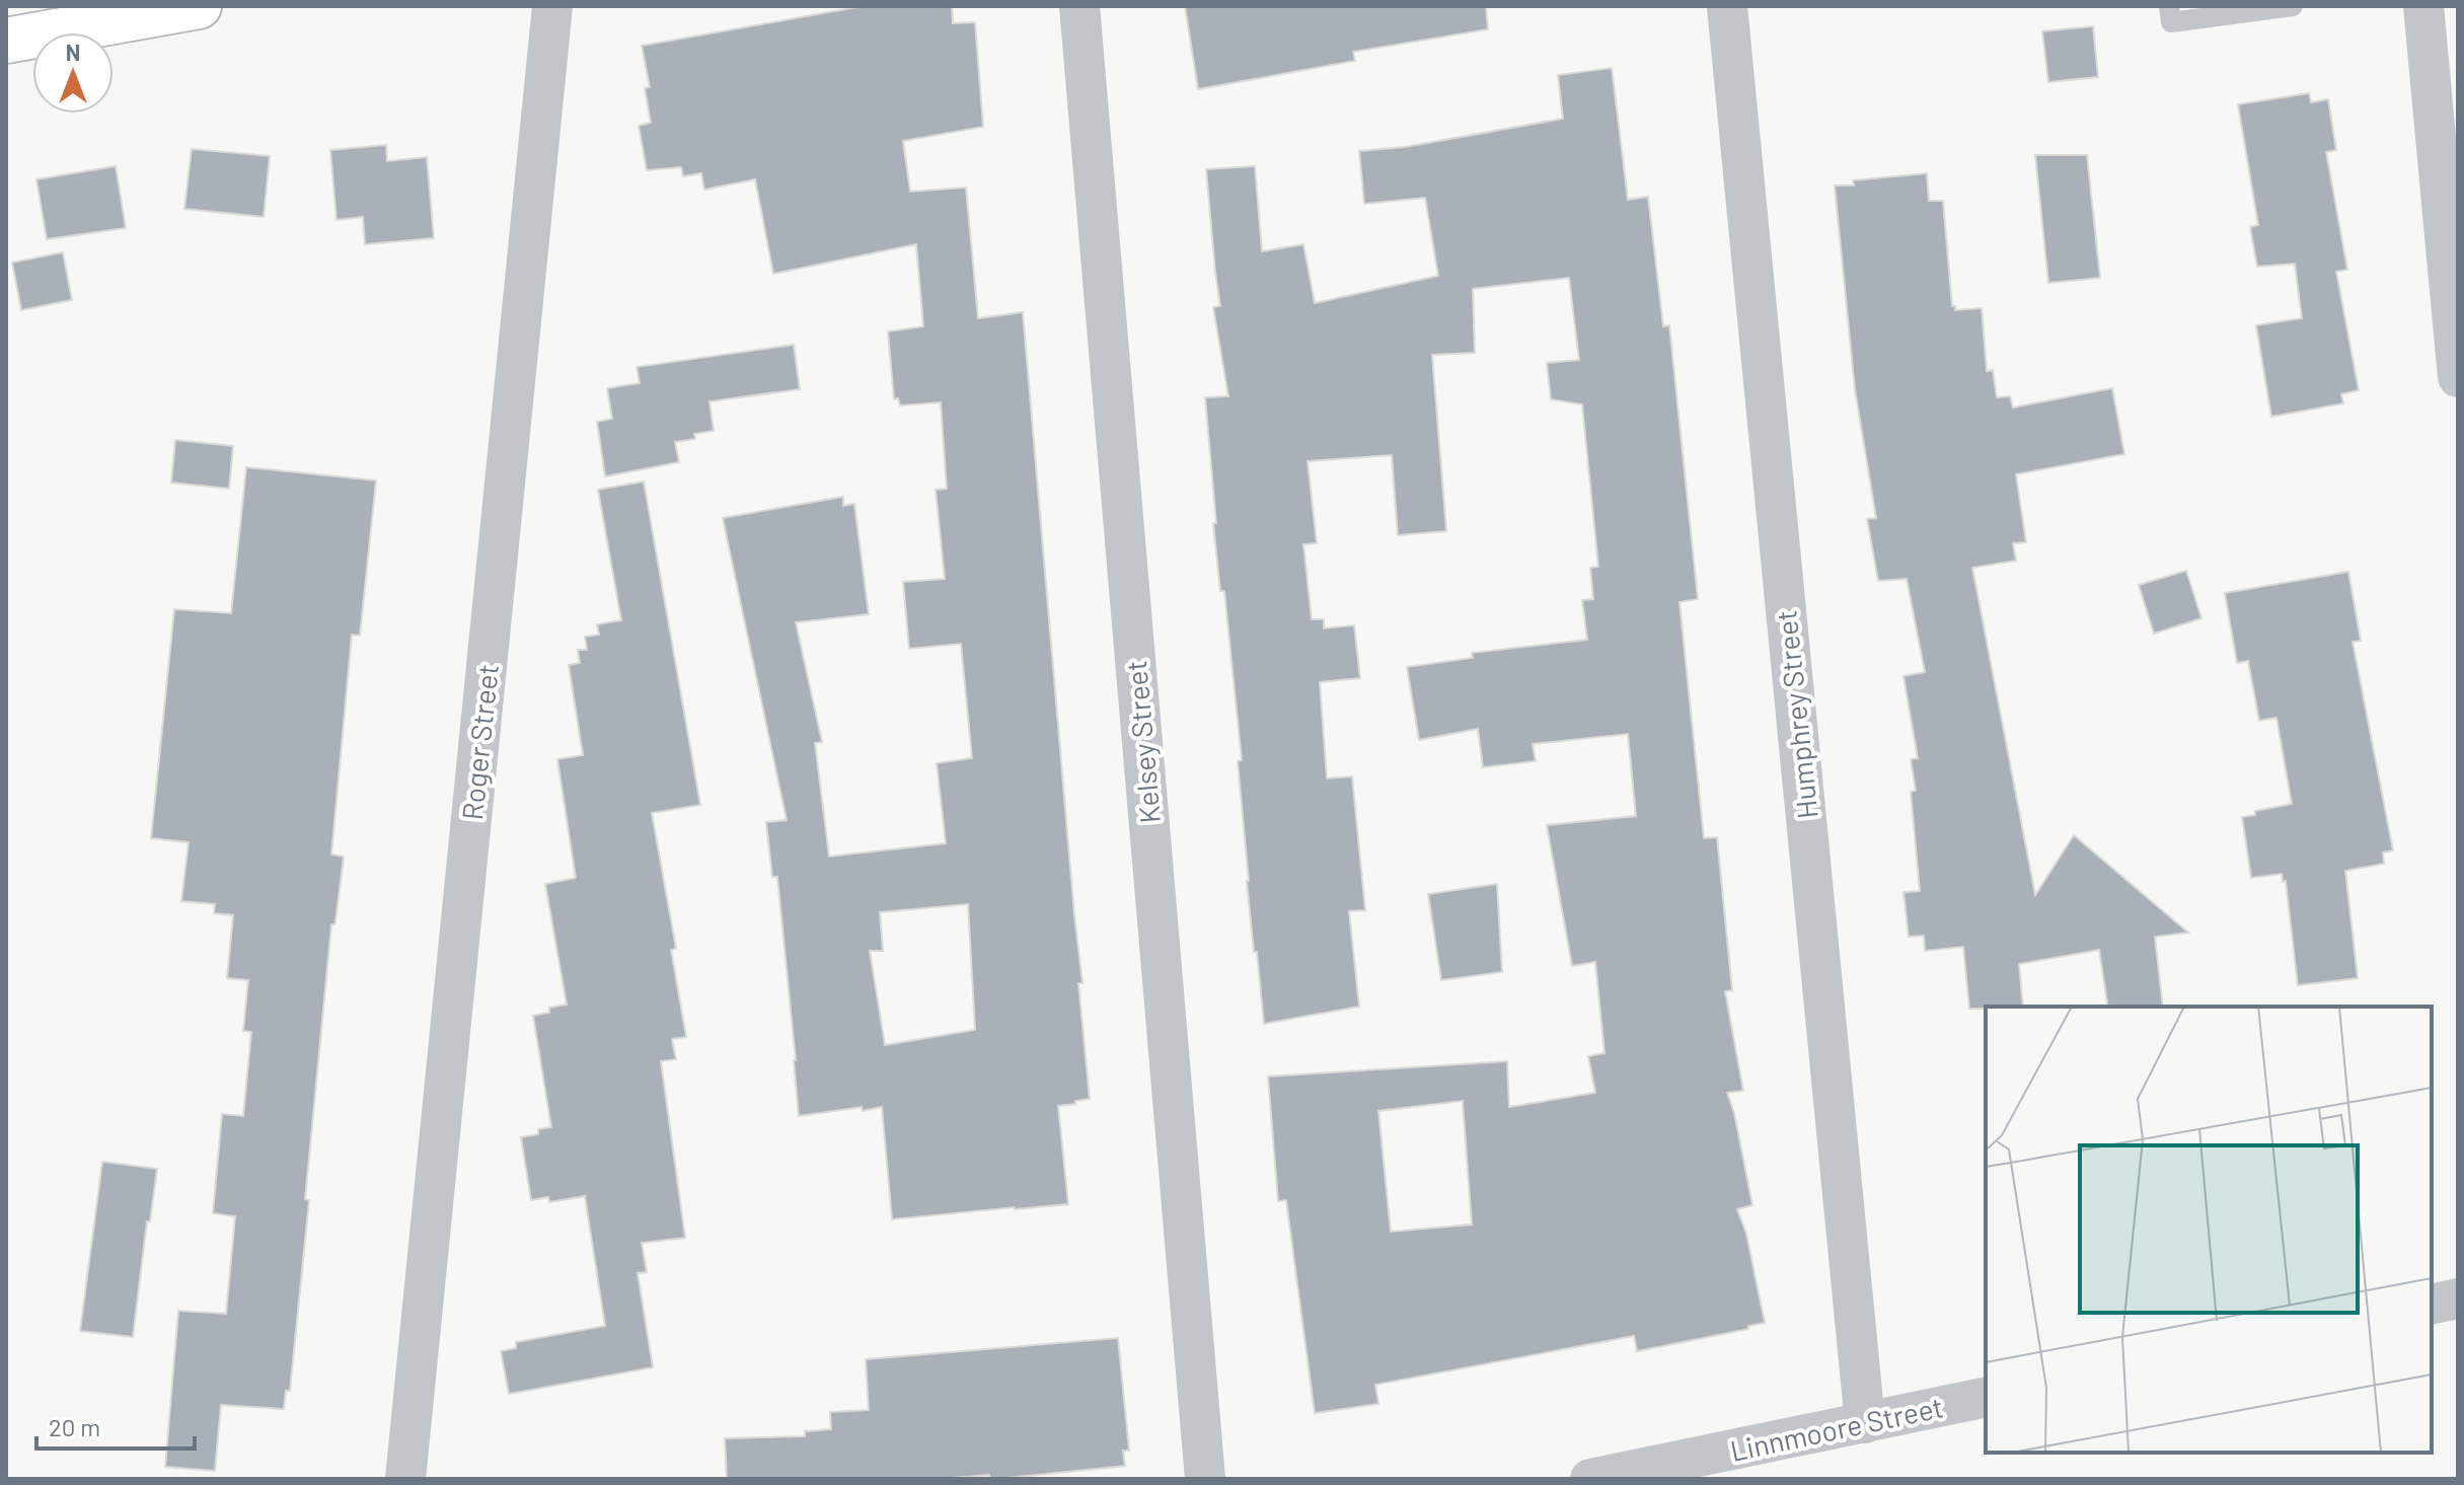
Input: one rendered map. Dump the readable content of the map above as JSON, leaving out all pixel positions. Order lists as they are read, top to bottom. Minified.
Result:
{"streets":{"street":["Humphrey Street","Roger Street","Kelsey Street","Linnmoore Street"]},"crossings":[["Humphrey Street","Linnmoore Street"]],"scale_bar":"20 m","north":"top"}
